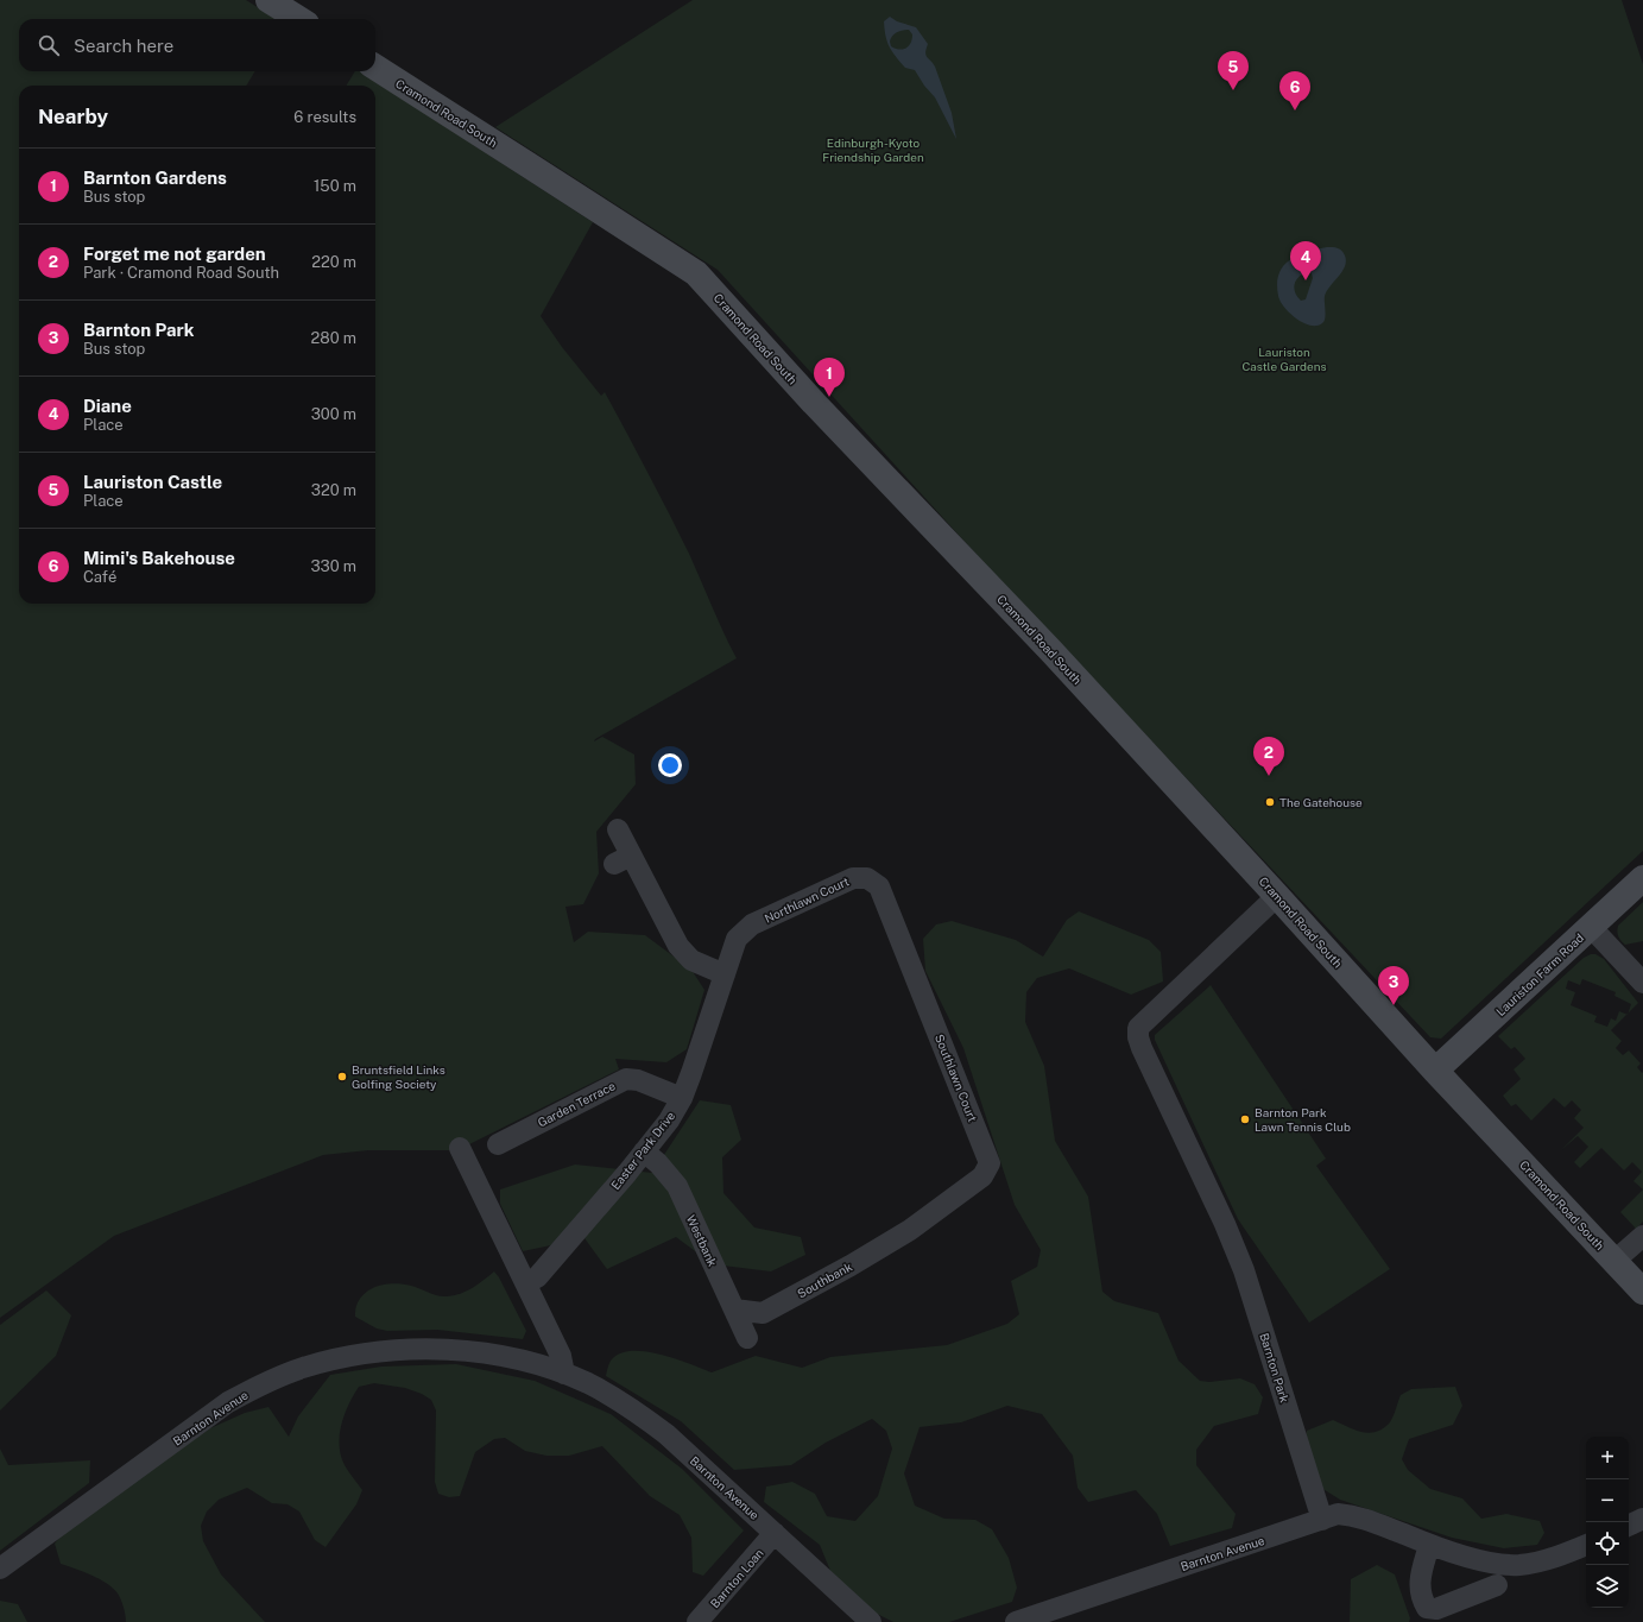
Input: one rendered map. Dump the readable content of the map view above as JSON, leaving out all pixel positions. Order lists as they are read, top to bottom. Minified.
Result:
{"streets":{"street":["Cramond Road South","Northlawn Court","Lauriston Farm Road","Southlawn Court","Garden Terrace","Easter Park Drive","Westbank","Southbank","Barnton Park","Barnton Avenue","Barnton Loan"]},"crossings":[["Cramond Road South","Lauriston Farm Road"],["Cramond Road South","Barnton Park"],["Northlawn Court","Southlawn Court"],["Northlawn Court","Easter Park Drive"],["Southlawn Court","Southbank"],["Garden Terrace","Easter Park Drive"],["Easter Park Drive","Westbank"],["Westbank","Southbank"],["Barnton Park","Barnton Avenue"],["Barnton Avenue","Barnton Loan"]],"parks":["Edinburgh-Kyoto Friendship Garden","Lauriston Castle Gardens"],"places":["The Gatehouse","Bruntsfield Links Golfing Society","Barnton Park Lawn Tennis Club"],"page":{"search":"Search here","pins":["5","6","4","1","2","3"],"heading":["Nearby","6 results"],"list":[{"mark":"1","name":"Barnton Gardens","note":"Bus stop","value":"150 m"},{"mark":"2","name":"Forget me not garden","note":"Park · Cramond Road South","value":"220 m"},{"mark":"3","name":"Barnton Park","note":"Bus stop","value":"280 m"},{"mark":"4","name":"Diane","note":"Place","value":"300 m"},{"mark":"5","name":"Lauriston Castle","note":"Place","value":"320 m"},{"mark":"6","name":"Mimi's Bakehouse","note":"Café","value":"330 m"}],"map_buttons":["+","−"]}}
